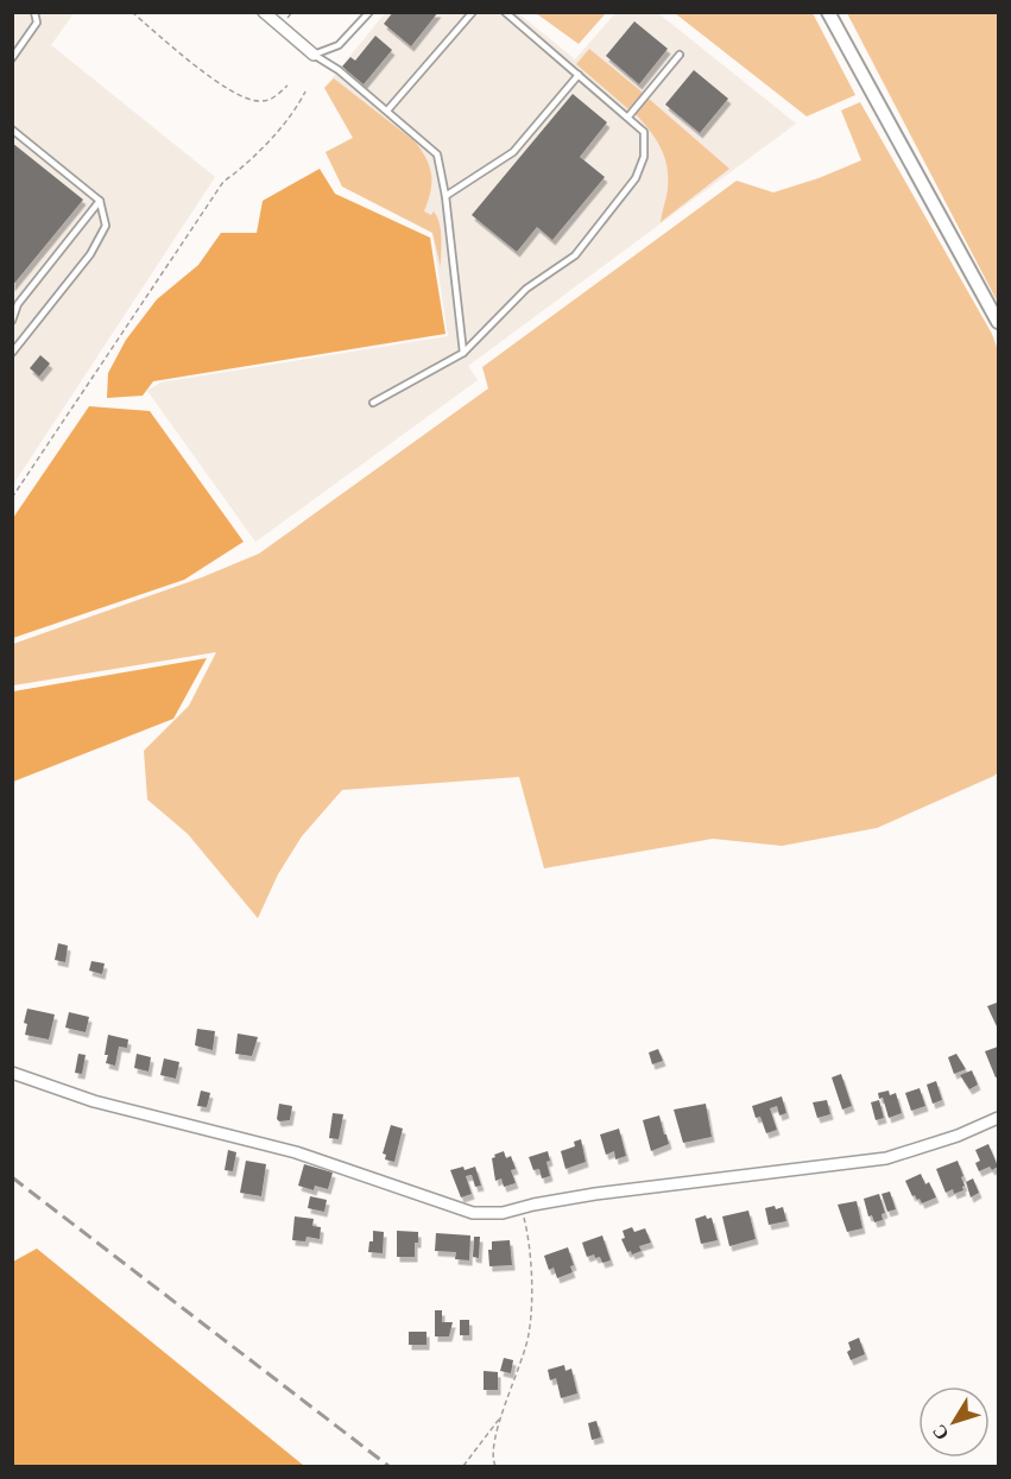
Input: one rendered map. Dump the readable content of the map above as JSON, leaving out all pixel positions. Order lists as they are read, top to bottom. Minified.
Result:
{"north":"bottom left"}
